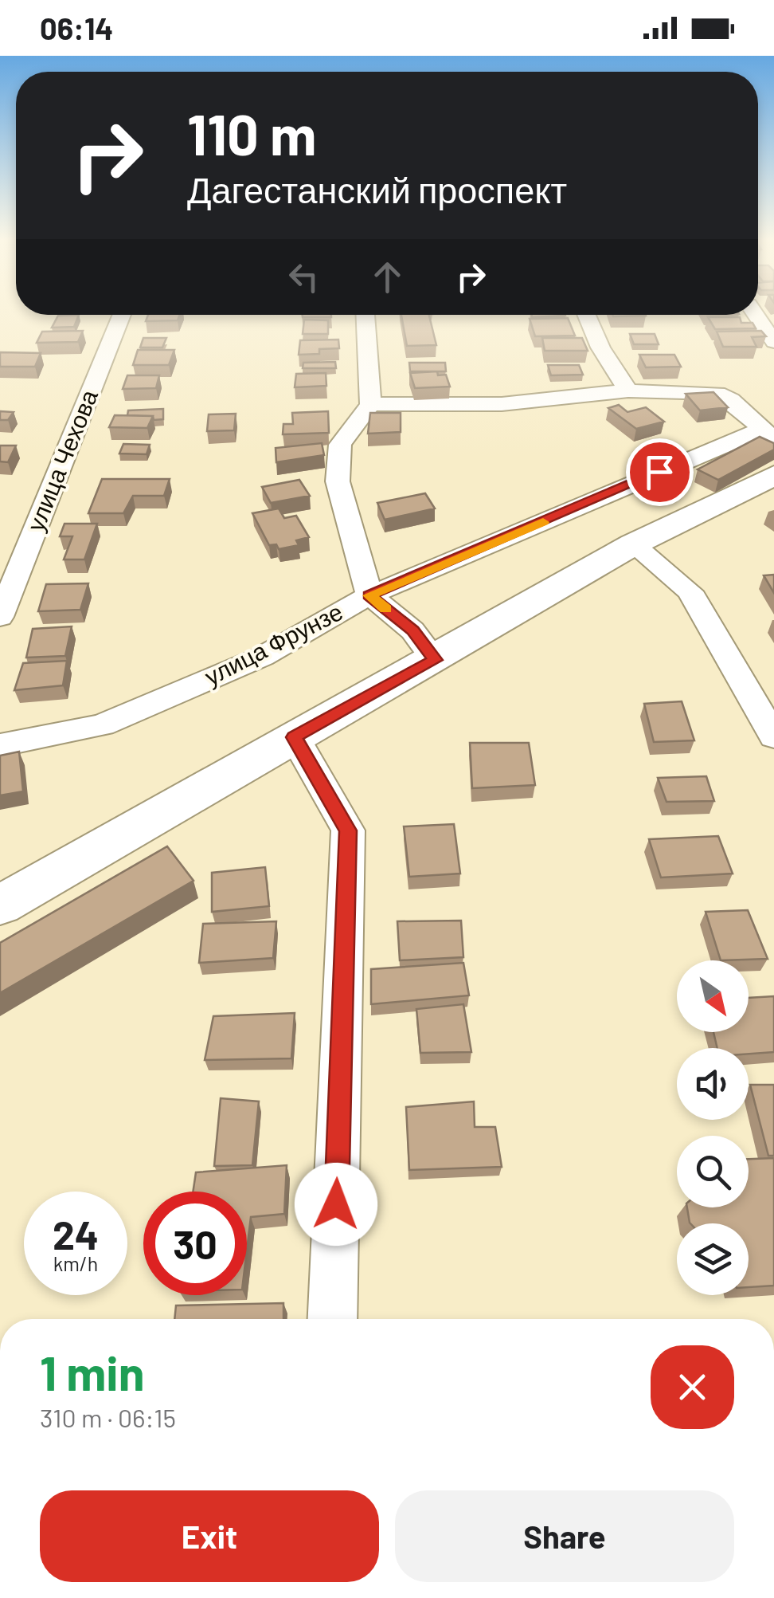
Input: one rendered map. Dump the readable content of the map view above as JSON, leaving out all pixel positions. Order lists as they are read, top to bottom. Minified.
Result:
{"streets":{"street":["улица Чехова","улица Фрунзе"]},"north":"bottom right","page":{"status":"06:14","turn":["110 m","Дагестанский проспект"],"speed":"24 km/h","limit":"30","heading":["1 min","310 m · 06:15"],"buttons":["Exit","Share"]}}
